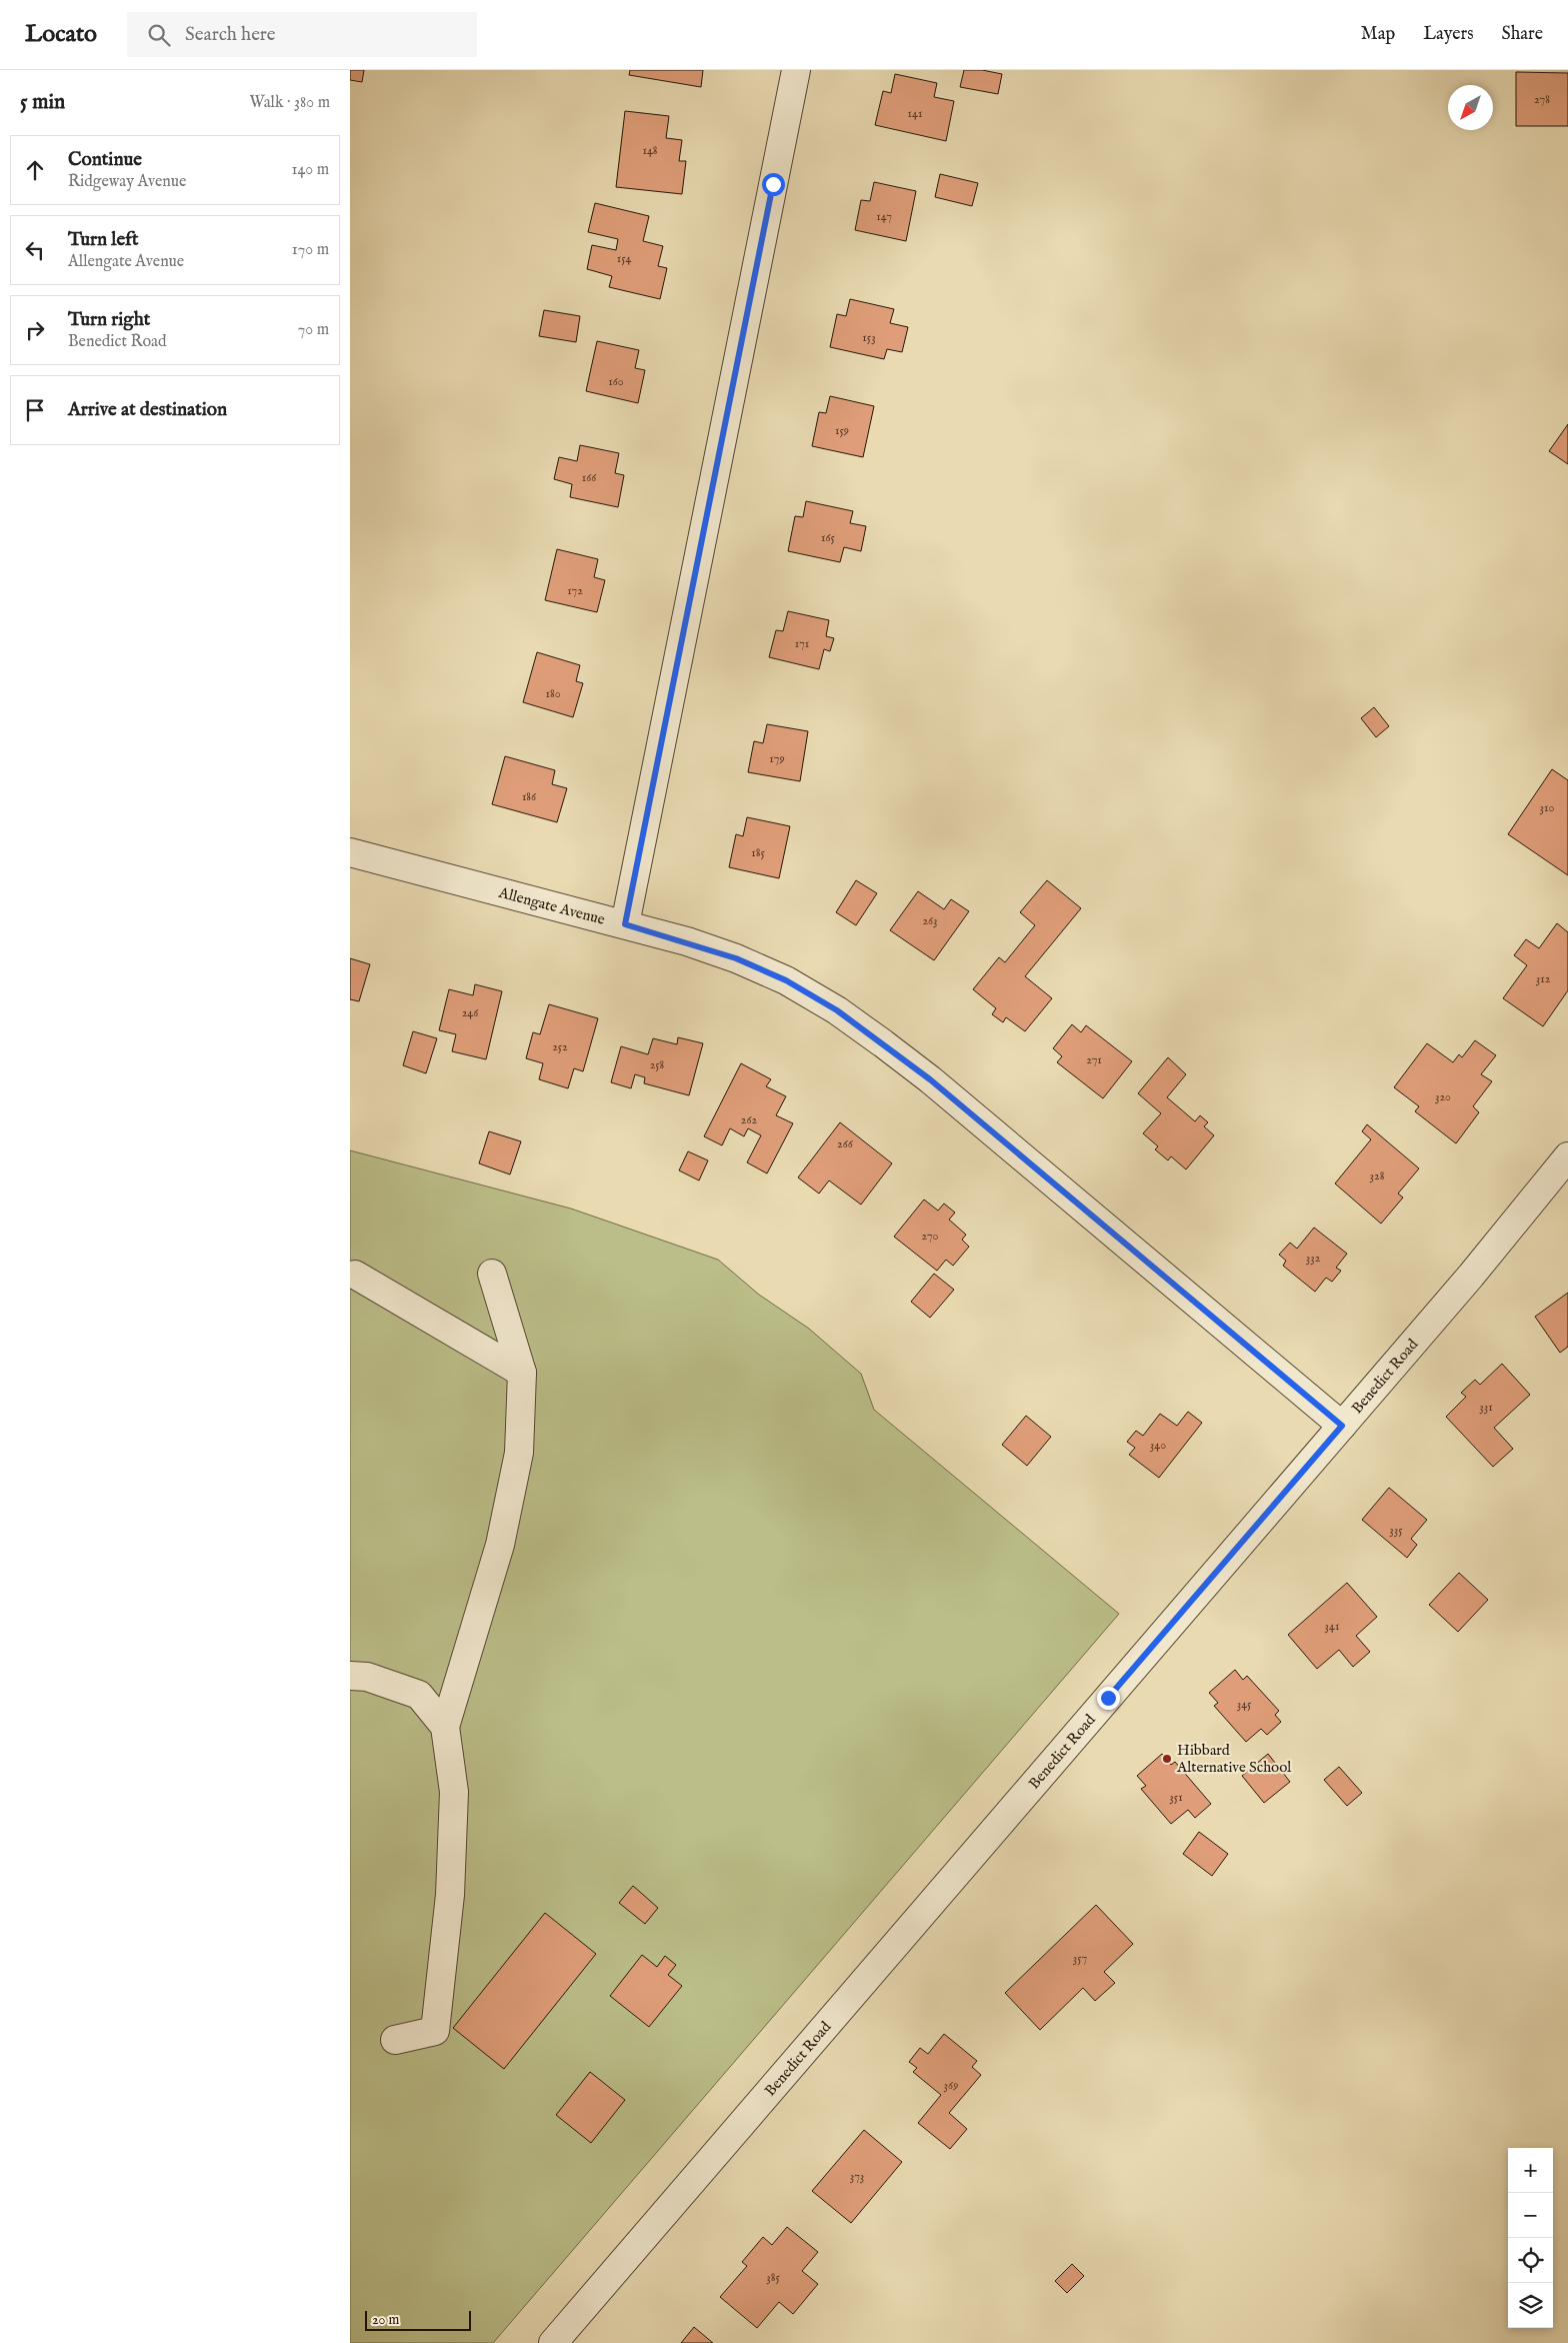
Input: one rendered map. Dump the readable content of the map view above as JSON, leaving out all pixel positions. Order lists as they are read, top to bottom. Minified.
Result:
{"streets":{"street":["Allengate Avenue","Benedict Road"]},"crossings":[["Allengate Avenue","Benedict Road"]],"places":["Hibbard Alternative School"],"house_numbers":["278","141","148","147","154","153","160","159","166","165","172","171","180","179","186","310","185","263","312","246","252","271","258","320","262","266","328","270","332","331","340","335","341","345","351","357","369","373","385"],"scale_bar":"20 m","north":"bottom left","page":{"header":"Locato","search":"Search here","nav":["Map","Layers","Share"],"heading":["5 min","Walk · 380 m"],"list":[["Continue","Ridgeway Avenue","140 m"],["Turn left","Allengate Avenue","170 m"],["Turn right","Benedict Road","70 m"],"Arrive at destination"],"map_buttons":["+","−"],"scale":"20 m"}}
